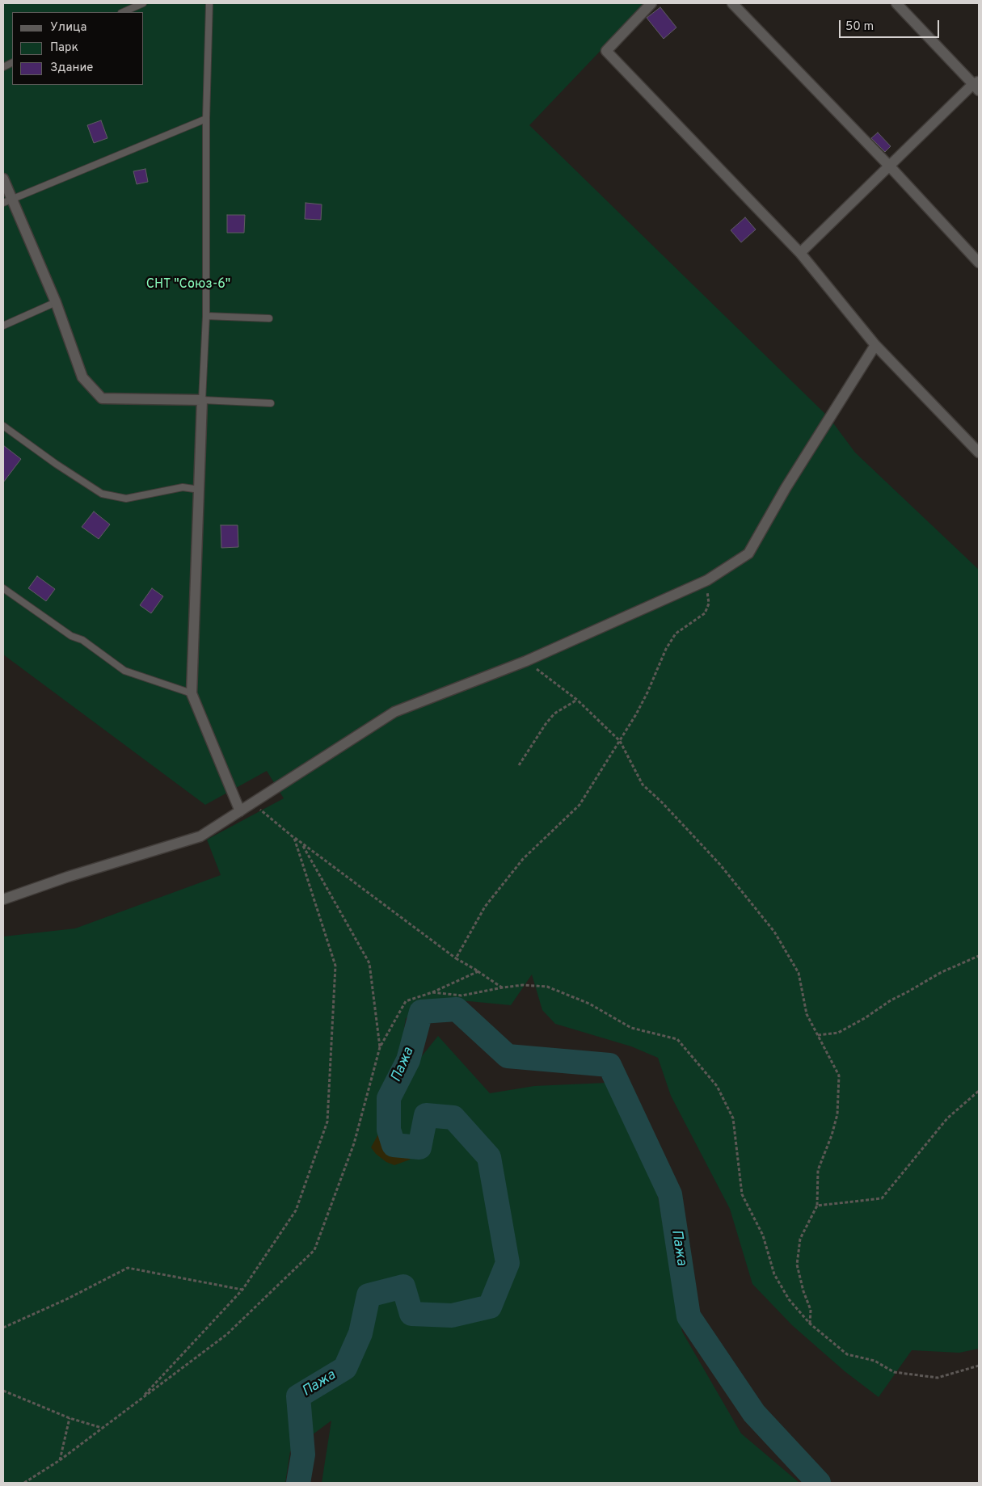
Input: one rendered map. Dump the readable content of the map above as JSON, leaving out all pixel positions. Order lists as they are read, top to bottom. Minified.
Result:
{"water":["Пажа"],"parks":["СНТ \"Союз-6\""],"legend":["Улица","Парк","Здание"],"scale_bar":"50 m"}
